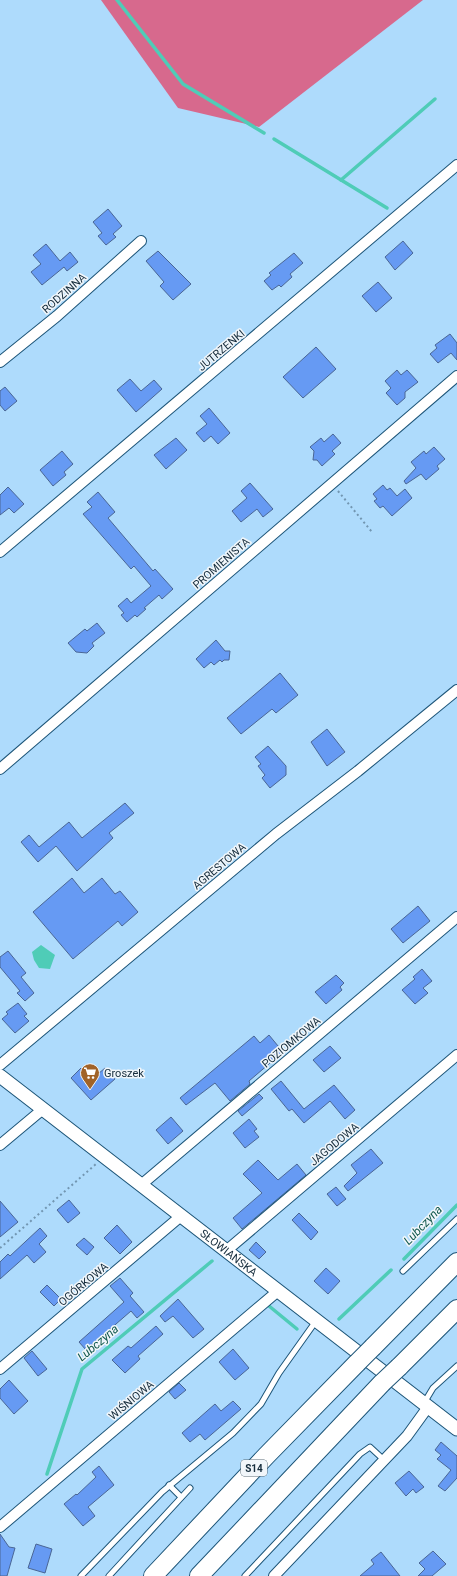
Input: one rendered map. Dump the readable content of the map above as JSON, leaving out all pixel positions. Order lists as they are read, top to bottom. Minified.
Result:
{"streets":{"highway":["S14"],"street":["RODZINNA","JUTRZENKI","PROMIENISTA","AGRESTOWA","POZIOMKOWA","JAGODOWA","SŁOWIAŃSKA","OGÓRKOWA","WIŚNIOWA"]},"crossings":[["POZIOMKOWA","SŁOWIAŃSKA"],["JAGODOWA","SŁOWIAŃSKA"],["SŁOWIAŃSKA","OGÓRKOWA"],["SŁOWIAŃSKA","WIŚNIOWA"]],"water":["Lubczyna"],"places":{"supermarket":["Groszek"]}}
